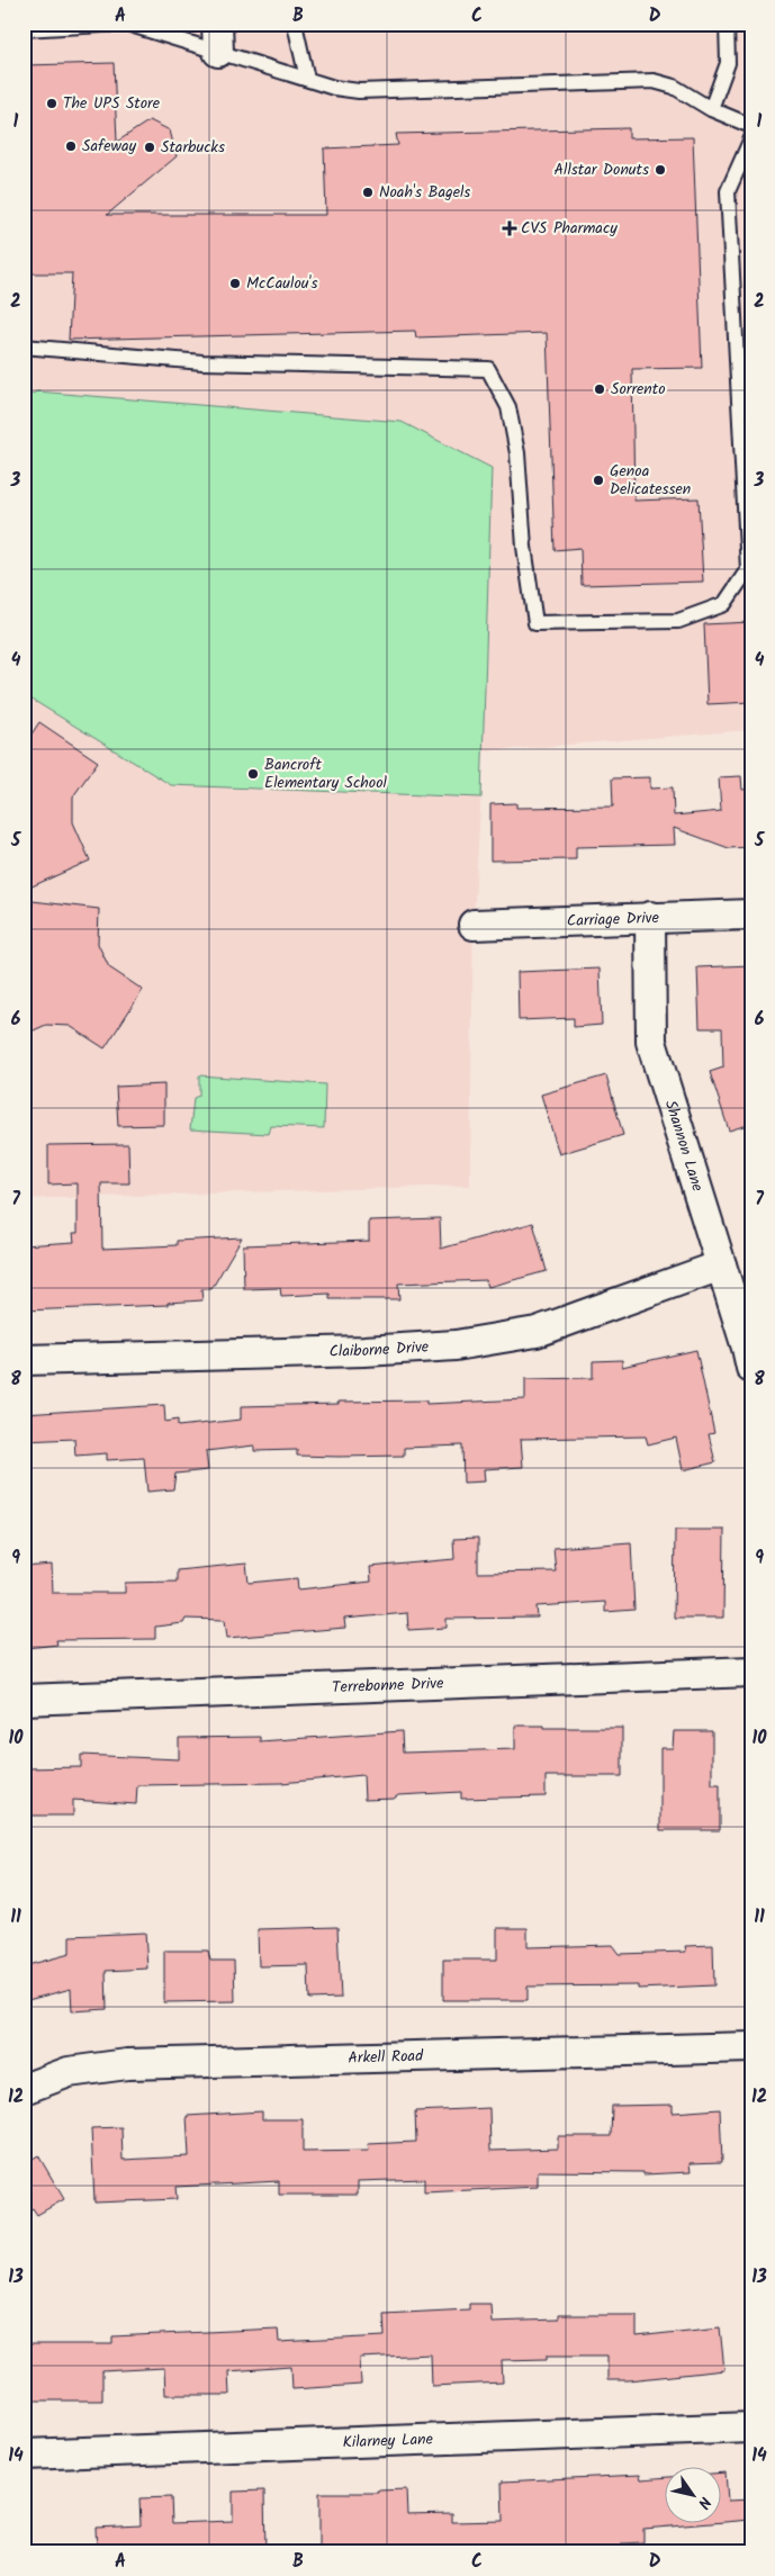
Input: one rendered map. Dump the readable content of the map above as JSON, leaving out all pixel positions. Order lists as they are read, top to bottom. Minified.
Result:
{"streets":{"street":["Carriage Drive","Shannon Lane","Claiborne Drive","Terrebonne Drive","Arkell Road","Kilarney Lane"]},"crossings":[["Carriage Drive","Shannon Lane"],["Shannon Lane","Claiborne Drive"]],"places":{"other":["The UPS Store","Safeway","Starbucks","Allstar Donuts","Noah's Bagels","McCaulou's","Sorrento","Genoa Delicatessen","Bancroft Elementary School"],"health":["CVS Pharmacy"]},"north":"bottom right","grid":{"columns":["A","B","C","D"],"rows":["1","2","3","4","5","6","7","8","9","10","11","12","13","14"]}}
